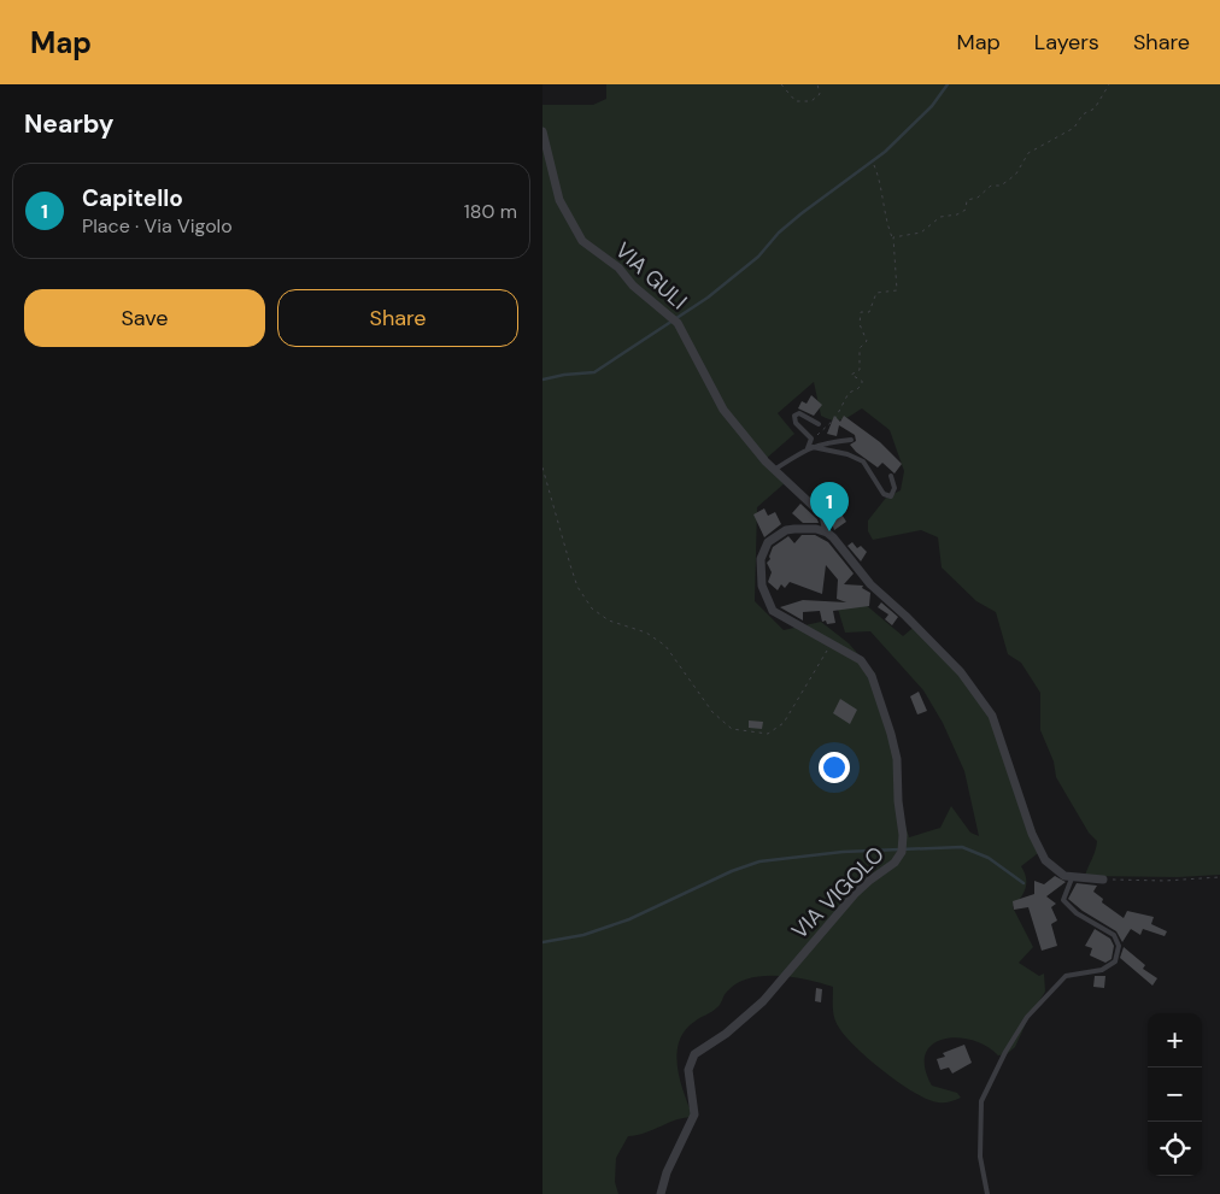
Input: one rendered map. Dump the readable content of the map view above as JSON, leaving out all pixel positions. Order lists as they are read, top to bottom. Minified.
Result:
{"streets":{"street":["VIA GULI","VIA VIGOLO"]},"page":{"header":"Map","nav":["Map","Layers","Share"],"heading":"Nearby","list":[{"mark":"1","name":"Capitello","note":"Place · Via Vigolo","value":"180 m"}],"buttons":["Save","Share"],"pins":"1","map_buttons":["+","−"]}}
